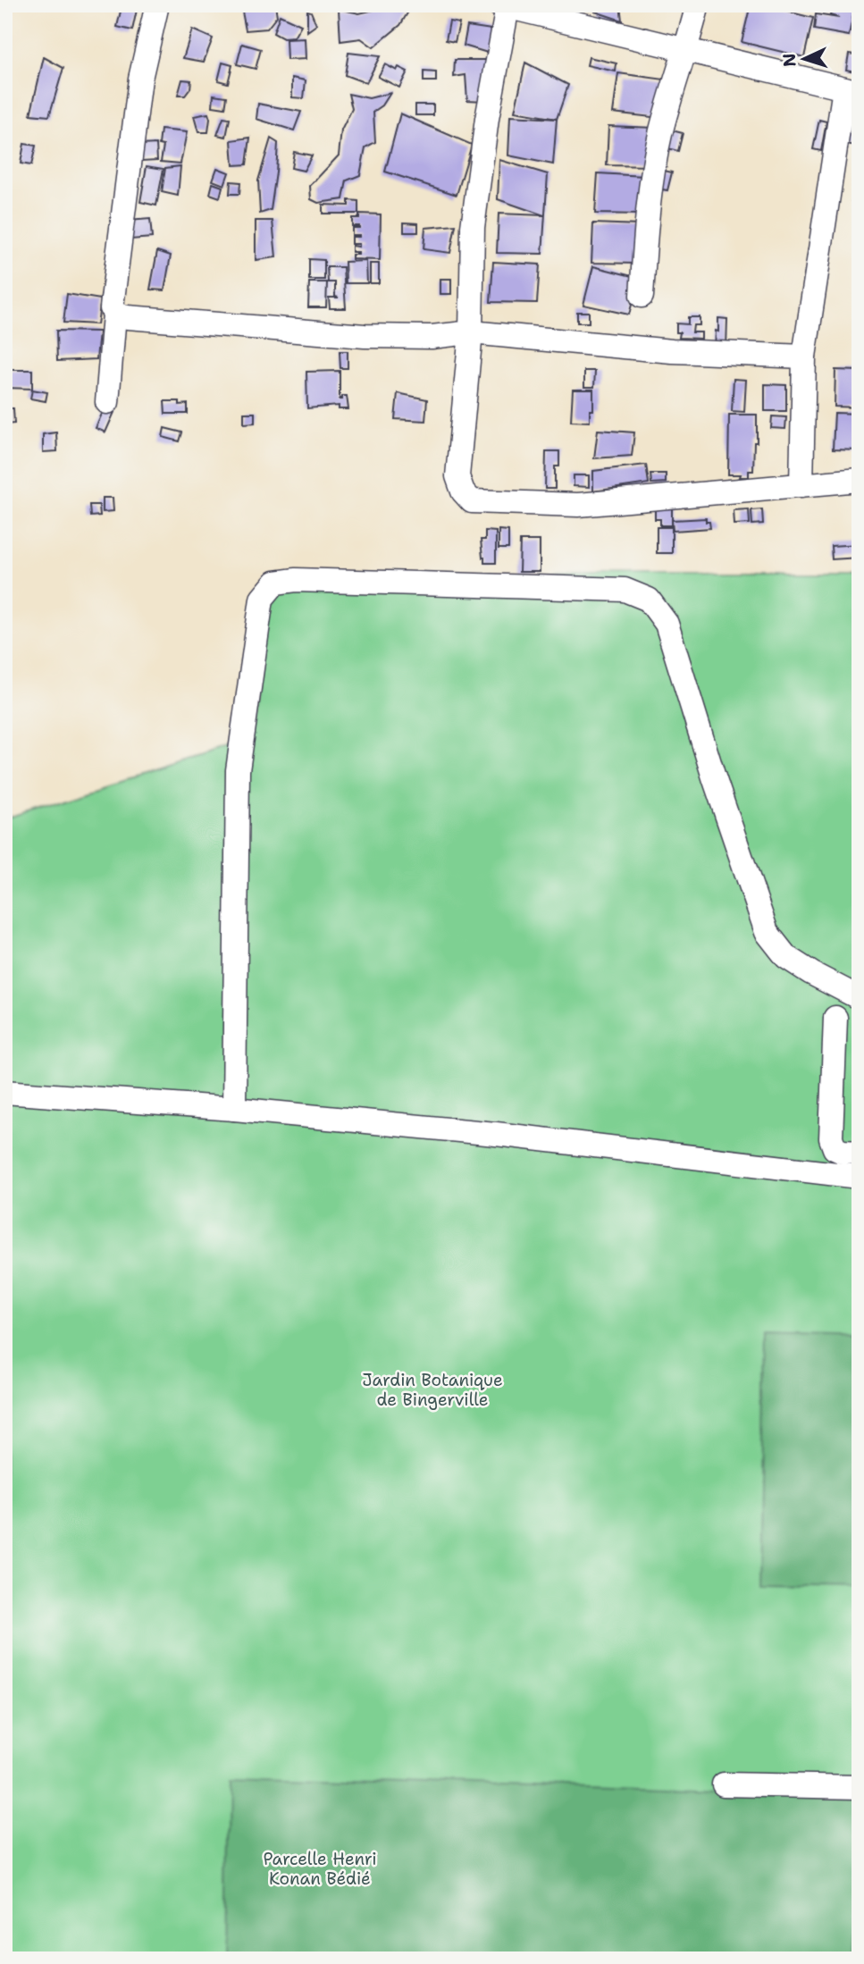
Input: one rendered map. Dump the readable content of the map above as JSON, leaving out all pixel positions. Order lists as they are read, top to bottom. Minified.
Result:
{"parks":["Jardin Botanique de Bingerville","Parcelle Henri Konan Bédié"],"north":"left"}
